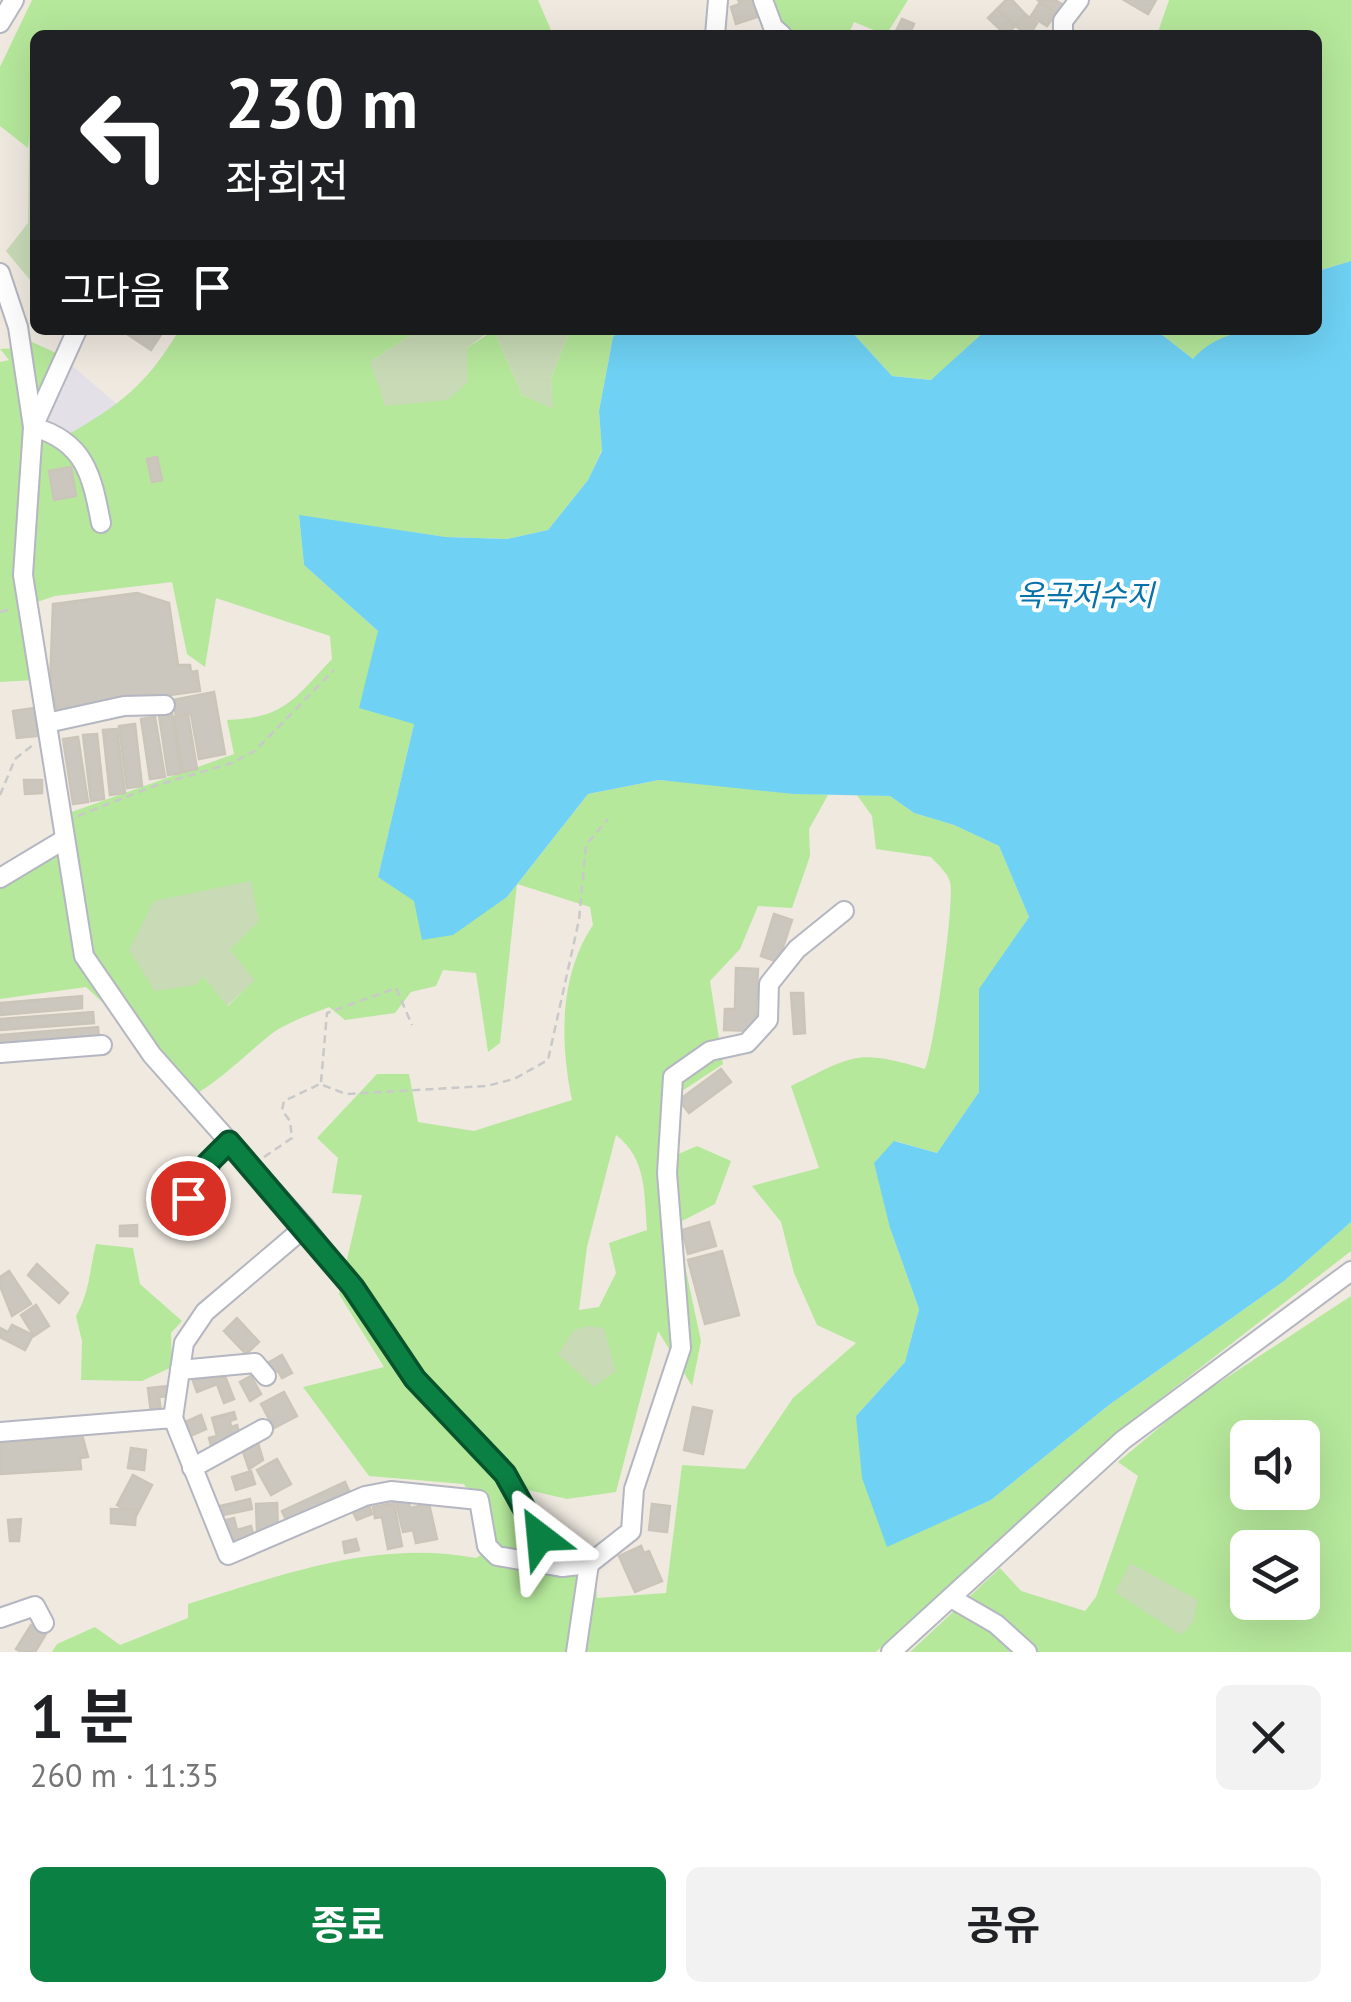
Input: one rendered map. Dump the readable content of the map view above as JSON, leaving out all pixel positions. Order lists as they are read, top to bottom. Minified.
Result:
{"water":["옥곡저수지"],"page":{"turn":["230 m","좌회전"],"then":"그다음","heading":["1 분","260 m · 11:35"],"buttons":["종료","공유"]}}
